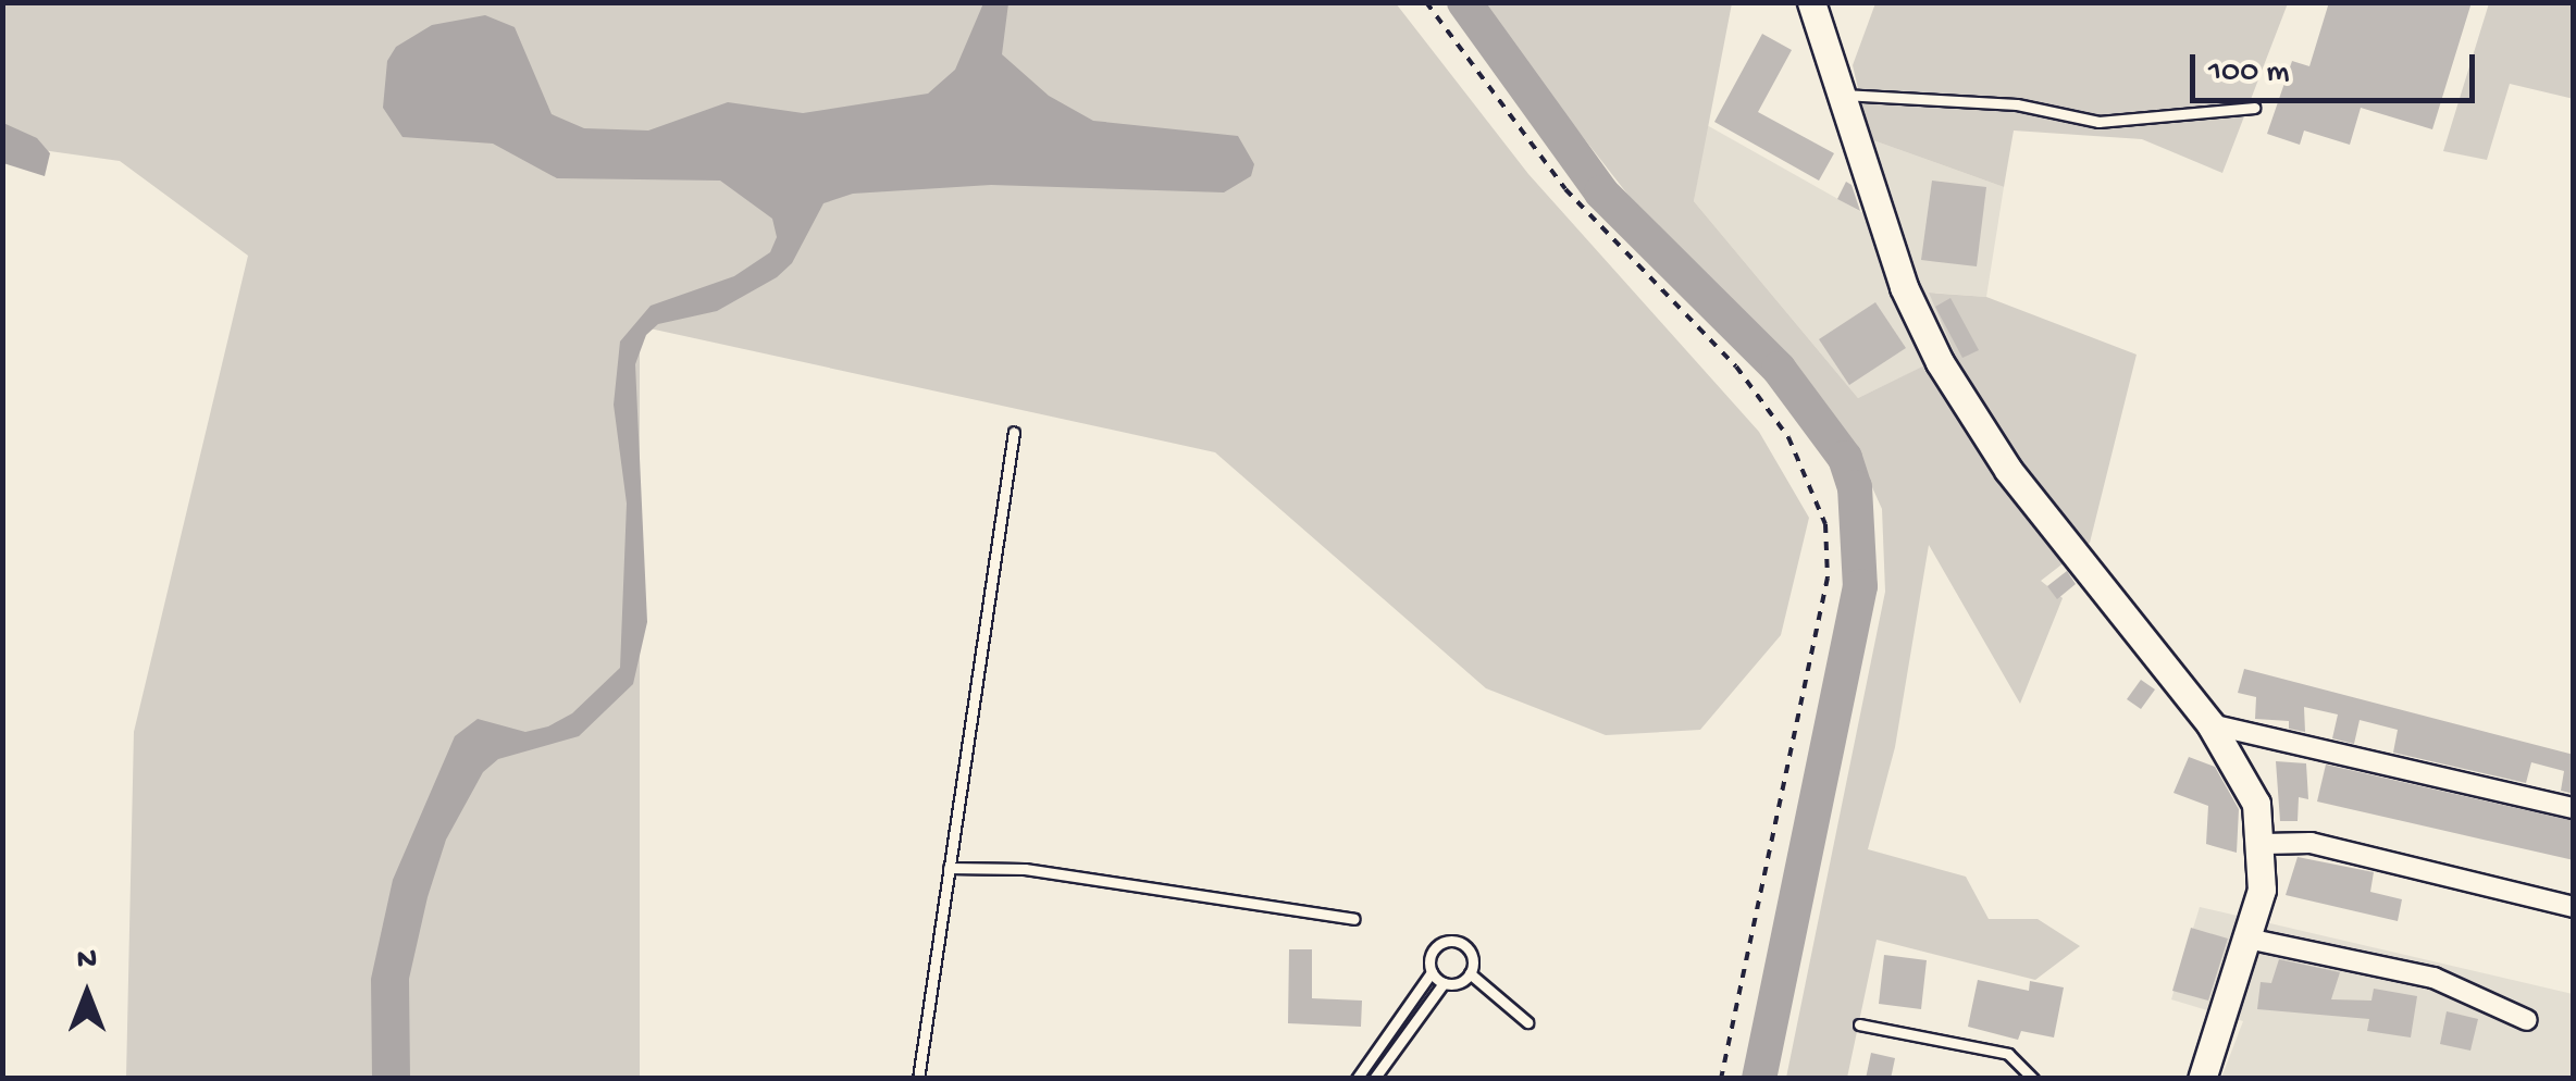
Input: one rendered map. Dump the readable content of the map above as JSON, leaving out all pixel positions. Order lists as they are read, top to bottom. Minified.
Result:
{"scale_bar":"100 m","north":"top"}
